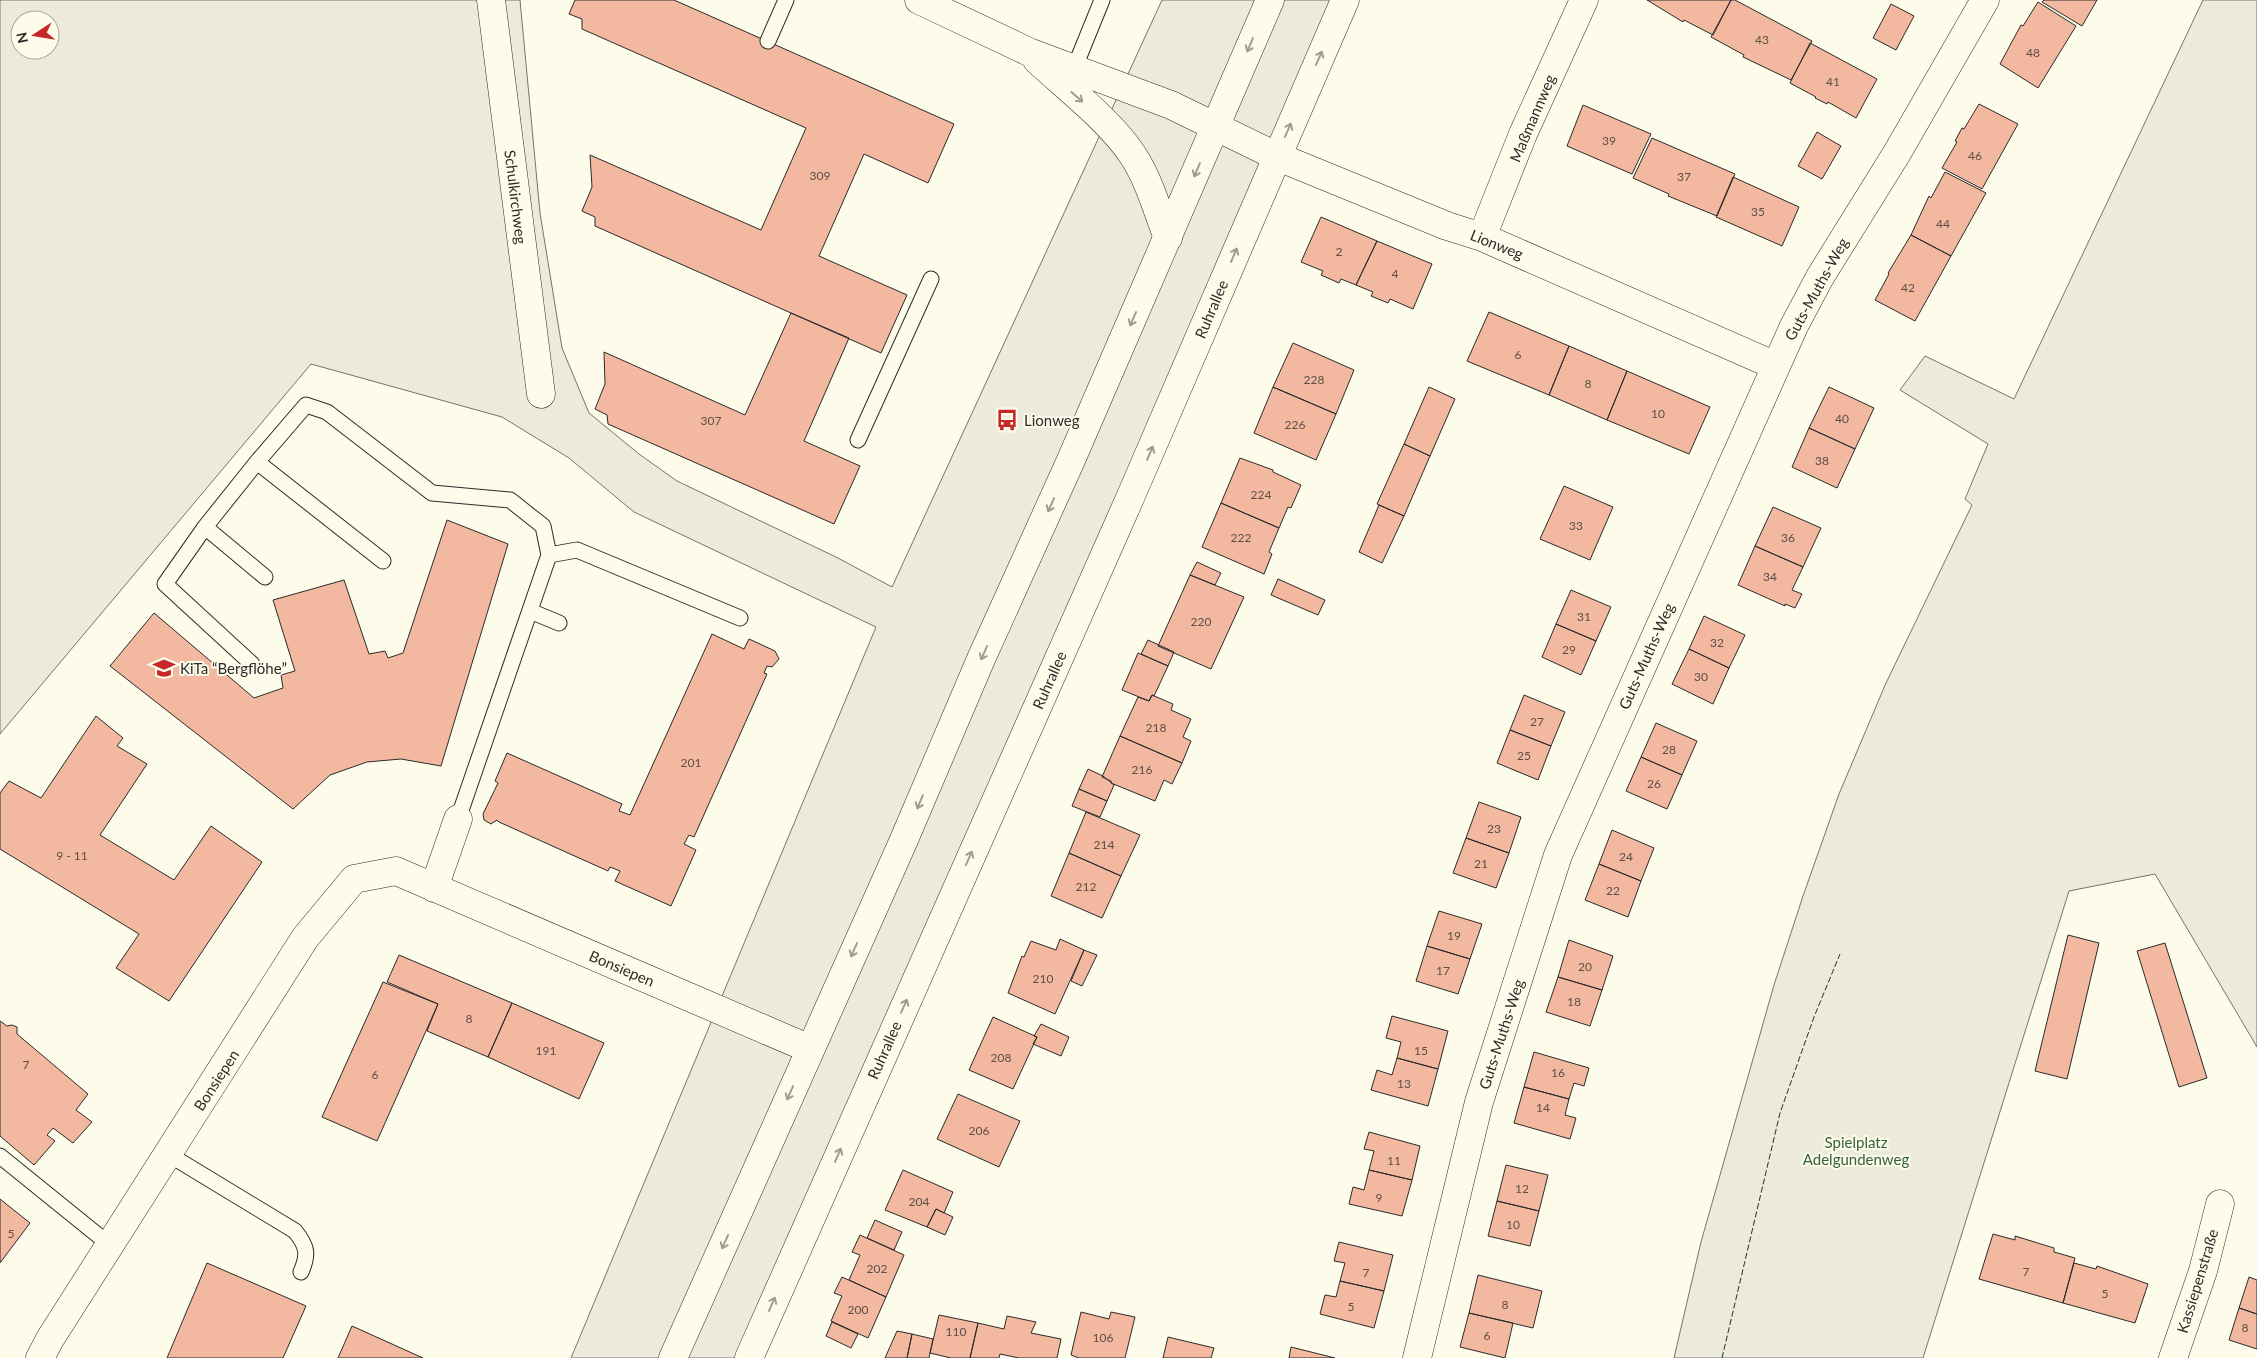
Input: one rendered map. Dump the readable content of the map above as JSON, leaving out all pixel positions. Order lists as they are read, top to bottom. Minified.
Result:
{"streets":{"street":["Maßmannweg","Schulkirchweg","Lionweg","Guts-Muths-Weg","Ruhrallee","Bonsiepen","Kassiepenstraße"]},"crossings":[["Maßmannweg","Lionweg"],["Lionweg","Guts-Muths-Weg"],["Lionweg","Ruhrallee"]],"parks":["Spielplatz Adelgundenweg"],"places":{"bus stop":["Lionweg"],"school or university":["KiTa “Bergflöhe”"]},"house_numbers":["43","48","41","39","46","309","37","35","44","2","4","42","6","228","8","10","40","307","226","38","224","33","222","36","34","31","220","32","29","30","27","218","28","25","201","216","26","23","214","9 - 11","24","21","212","22","19","20","17","210","18","8","191","15","208","7","16","6","13","14","206","11","12","9","204","10","5","202","7","7","5","8","5","200","8","110","6","106"],"north":"left"}
